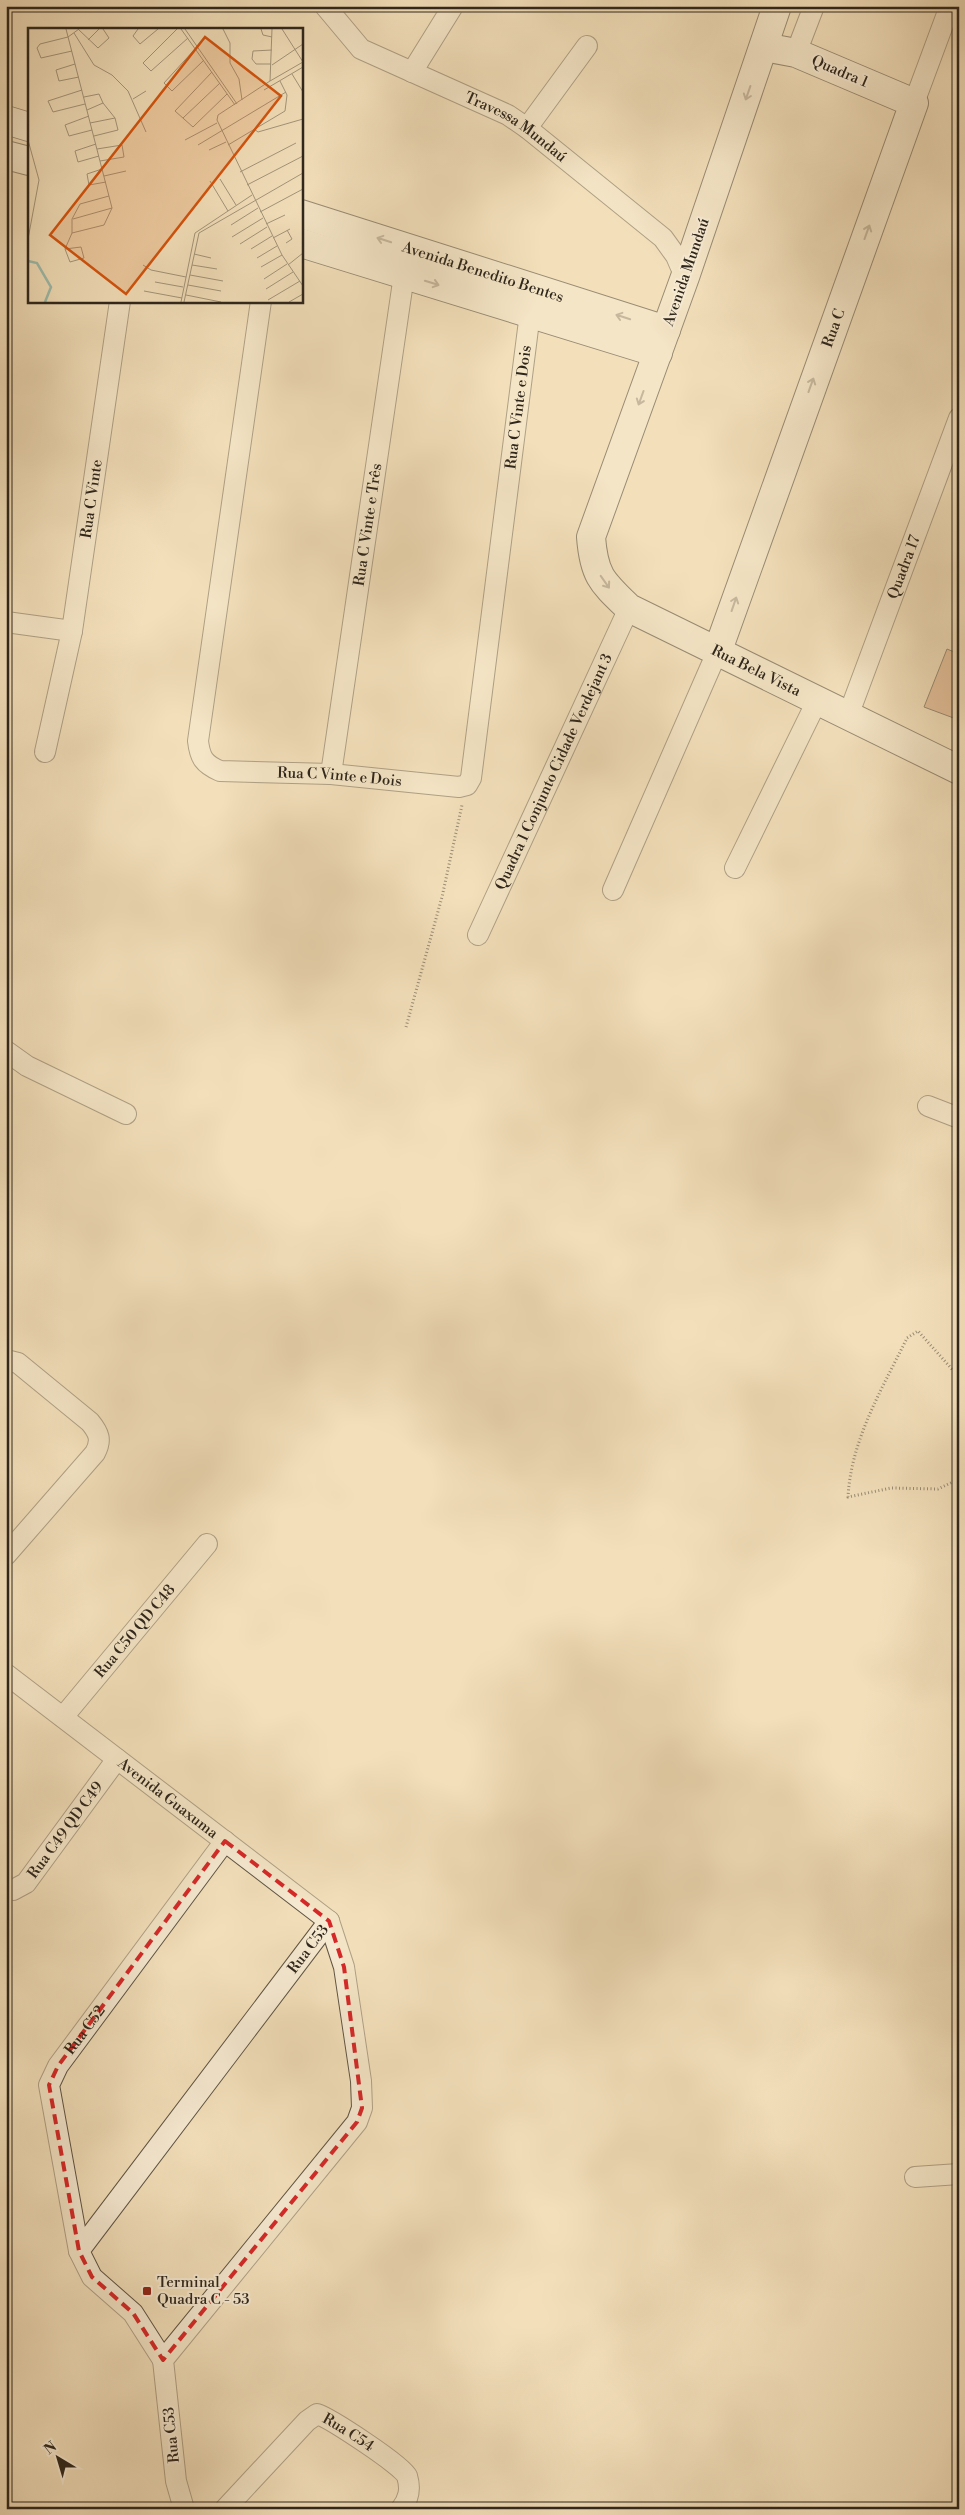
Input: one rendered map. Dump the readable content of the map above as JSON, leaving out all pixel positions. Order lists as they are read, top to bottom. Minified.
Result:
{"streets":{"street":["Quadra 1","Travessa Mundaú","Avenida Benedito Bentes","Avenida Mundaú","Rua C","Rua C Vinte e Dois","Rua C Vinte","Rua C Vinte e Três","Quadra 17","Rua Bela Vista","Quadra 1 Conjunto Cidade Verdejant 3","Rua C50 QD C48","Avenida Guaxuma","Rua C49 QD C49","Rua C53","Rua C52","Rua C54"]},"crossings":[["Quadra 1","Avenida Mundaú"],["Quadra 1","Rua C"],["Travessa Mundaú","Avenida Mundaú"],["Avenida Benedito Bentes","Avenida Mundaú"],["Avenida Benedito Bentes","Rua C Vinte e Dois"],["Avenida Benedito Bentes","Rua C Vinte e Três"],["Avenida Mundaú","Rua Bela Vista"],["Rua C","Rua Bela Vista"],["Rua C Vinte e Dois","Rua C Vinte e Três"],["Quadra 17","Rua Bela Vista"],["Rua Bela Vista","Quadra 1 Conjunto Cidade Verdejant 3"],["Rua C50 QD C48","Avenida Guaxuma"],["Avenida Guaxuma","Rua C49 QD C49"],["Avenida Guaxuma","Rua C53"],["Avenida Guaxuma","Rua C52"],["Rua C53","Rua C52"]],"one_way":["Avenida Mundaú","Rua C"],"places":{"transit":["Terminal Quadra C - 53"]},"north":"top left"}
